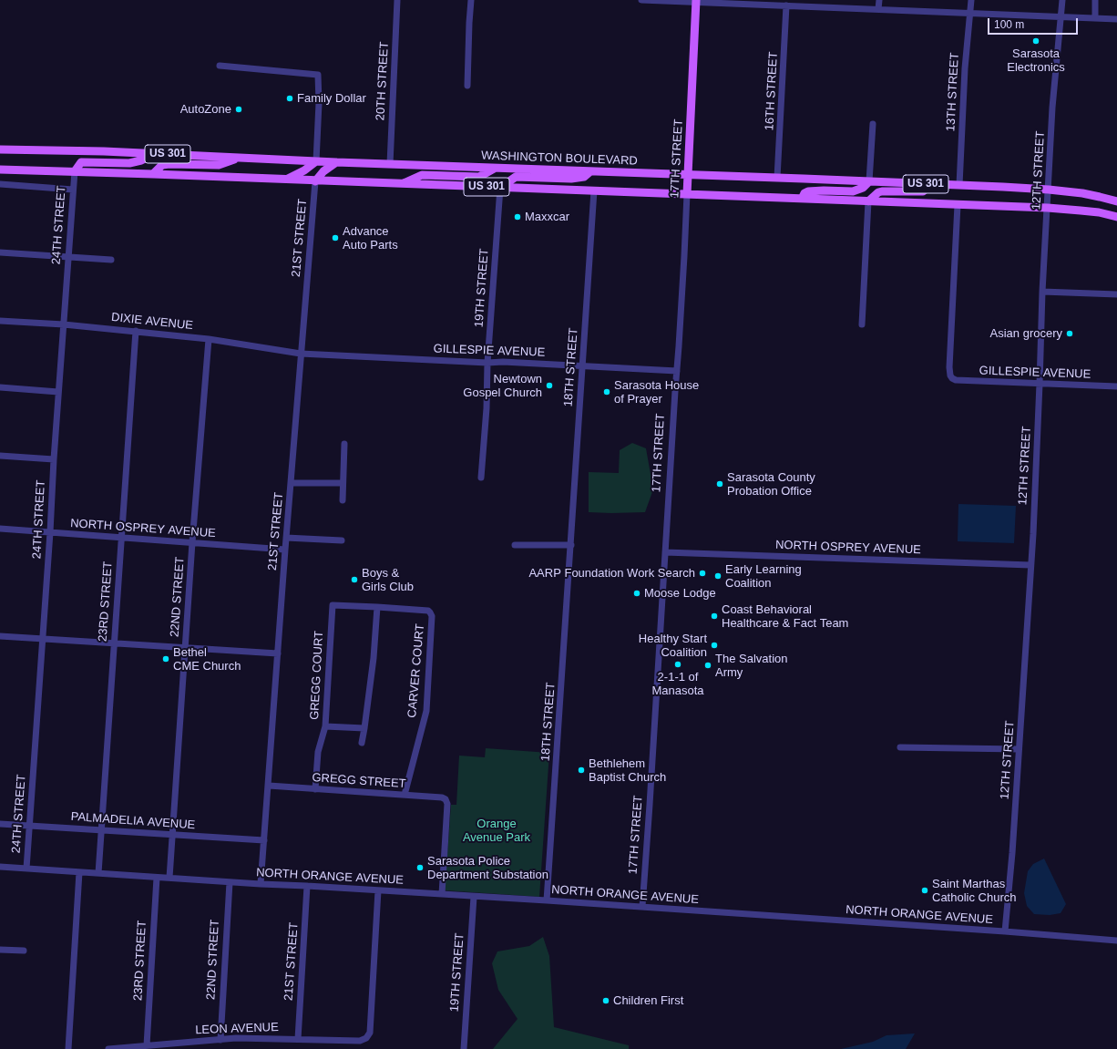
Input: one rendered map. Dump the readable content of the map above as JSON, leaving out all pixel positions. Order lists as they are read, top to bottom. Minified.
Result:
{"streets":{"main road":["US 301","WASHINGTON BOULEVARD","17TH STREET"],"street":["20TH STREET","16TH STREET","13TH STREET","12TH STREET","24TH STREET","21ST STREET","19TH STREET","DIXIE AVENUE","GILLESPIE AVENUE","18TH STREET","NORTH OSPREY AVENUE","22ND STREET","23RD STREET","CARVER COURT","GREGG COURT","GREGG STREET","PALMADELIA AVENUE","NORTH ORANGE AVENUE","LEON AVENUE"]},"crossings":[["20TH STREET","WASHINGTON BOULEVARD"],["16TH STREET","WASHINGTON BOULEVARD"],["13TH STREET","WASHINGTON BOULEVARD"],["US 301","17TH STREET"],["US 301","12TH STREET"],["US 301","24TH STREET"],["US 301","21ST STREET"],["US 301","19TH STREET"],["US 301","GILLESPIE AVENUE"],["US 301","18TH STREET"],["WASHINGTON BOULEVARD","17TH STREET"],["WASHINGTON BOULEVARD","12TH STREET"],["17TH STREET","GILLESPIE AVENUE"],["17TH STREET","NORTH OSPREY AVENUE"],["17TH STREET","NORTH ORANGE AVENUE"],["12TH STREET","GILLESPIE AVENUE"],["12TH STREET","NORTH OSPREY AVENUE"],["12TH STREET","NORTH ORANGE AVENUE"],["24TH STREET","DIXIE AVENUE"],["24TH STREET","NORTH OSPREY AVENUE"],["24TH STREET","PALMADELIA AVENUE"],["24TH STREET","NORTH ORANGE AVENUE"],["21ST STREET","DIXIE AVENUE"],["21ST STREET","GILLESPIE AVENUE"],["21ST STREET","NORTH OSPREY AVENUE"],["21ST STREET","GREGG STREET"],["21ST STREET","PALMADELIA AVENUE"],["21ST STREET","NORTH ORANGE AVENUE"],["21ST STREET","LEON AVENUE"],["19TH STREET","GILLESPIE AVENUE"],["19TH STREET","NORTH ORANGE AVENUE"],["DIXIE AVENUE","GILLESPIE AVENUE"],["DIXIE AVENUE","22ND STREET"],["DIXIE AVENUE","23RD STREET"],["GILLESPIE AVENUE","18TH STREET"],["18TH STREET","NORTH ORANGE AVENUE"],["NORTH OSPREY AVENUE","22ND STREET"],["NORTH OSPREY AVENUE","23RD STREET"],["22ND STREET","PALMADELIA AVENUE"],["22ND STREET","NORTH ORANGE AVENUE"],["22ND STREET","LEON AVENUE"],["23RD STREET","PALMADELIA AVENUE"],["23RD STREET","NORTH ORANGE AVENUE"],["23RD STREET","LEON AVENUE"],["CARVER COURT","GREGG COURT"],["CARVER COURT","GREGG STREET"],["GREGG COURT","GREGG STREET"],["GREGG STREET","NORTH ORANGE AVENUE"],["NORTH ORANGE AVENUE","LEON AVENUE"]],"parks":["Orange Avenue Park"],"places":["Sarasota Electronics","Family Dollar","AutoZone","Maxxcar","Advance Auto Parts","Asian grocery","Newtown Gospel Church","Sarasota House of Prayer","Sarasota County Probation Office","AARP Foundation Work Search","Early Learning Coalition","Boys & Girls Club","Moose Lodge","Coast Behavioral Healthcare & Fact Team","Healthy Start Coalition","Bethel CME Church","2-1-1 of Manasota","The Salvation Army","Bethlehem Baptist Church","Sarasota Police Department Substation","Saint Marthas Catholic Church","Children First"],"scale_bar":"100 m"}
